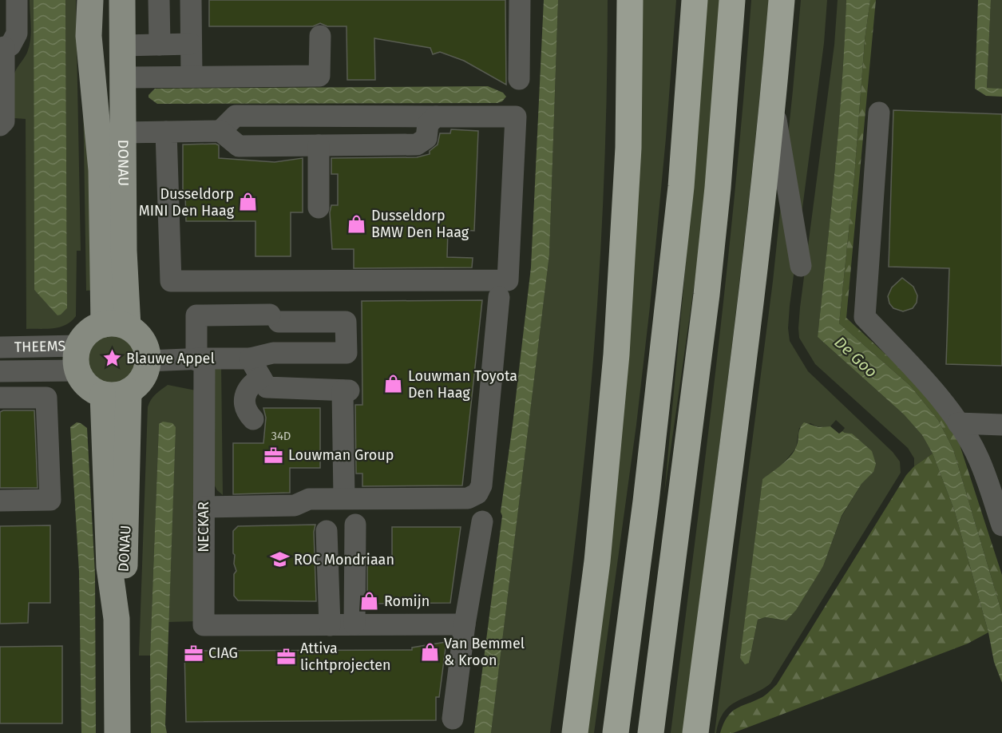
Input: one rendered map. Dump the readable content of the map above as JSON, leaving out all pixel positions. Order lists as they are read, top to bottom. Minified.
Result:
{"streets":{"main road":["DONAU"],"street":["THEEMS","NECKAR"]},"crossings":[["DONAU","THEEMS"]],"water":["De Goo"],"places":{"shop":["Dusseldorp MINI Den Haag","Dusseldorp BMW Den Haag","Louwman Toyota Den Haag","Romijn","Van Bemmel & Kroon"],"place":["Blauwe Appel"],"office":["Louwman Group","CIAG","Attiva lichtprojecten"],"school or university":["ROC Mondriaan"]},"house_numbers":["34D"]}
